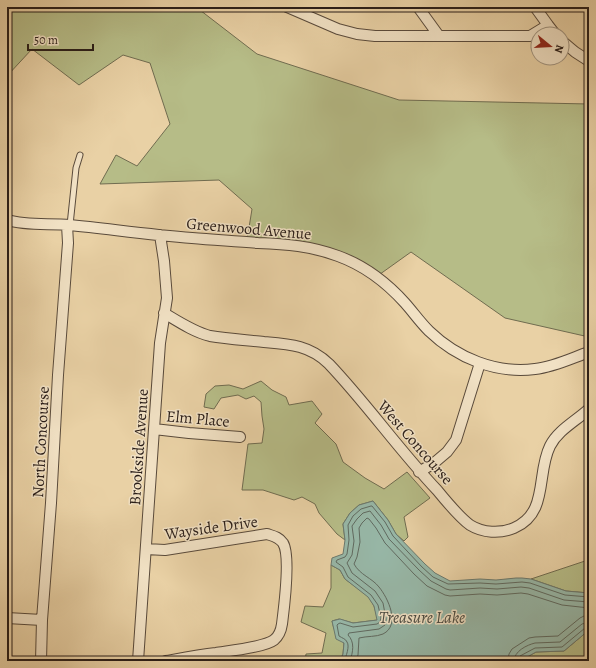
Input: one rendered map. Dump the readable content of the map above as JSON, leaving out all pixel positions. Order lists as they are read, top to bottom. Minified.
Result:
{"streets":{"street":["Greenwood Avenue","Elm Place","North Concourse","West Concourse","Brookside Avenue","Wayside Drive"]},"crossings":[["Greenwood Avenue","North Concourse"],["Greenwood Avenue","Brookside Avenue"],["Elm Place","Brookside Avenue"],["West Concourse","Brookside Avenue"],["Brookside Avenue","Wayside Drive"]],"water":["Treasure Lake"],"scale_bar":"50 m","north":"right"}
